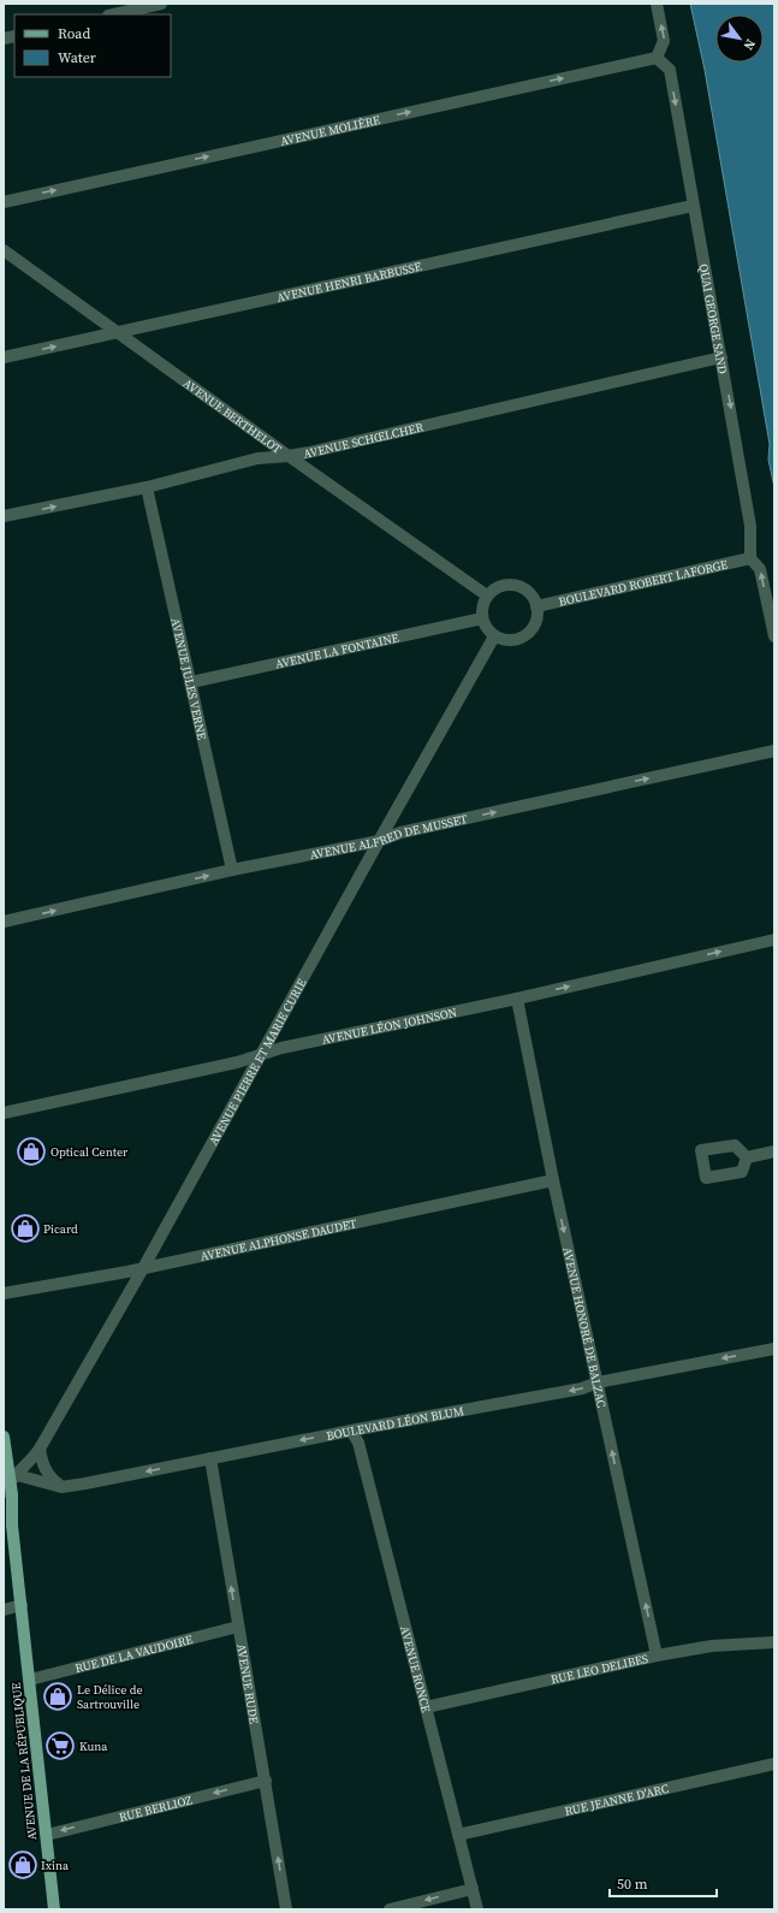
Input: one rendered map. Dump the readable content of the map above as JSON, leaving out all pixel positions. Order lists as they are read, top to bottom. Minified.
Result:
{"streets":{"main road":["AVENUE DE LA RÉPUBLIQUE"],"street":["AVENUE MOLIÈRE","AVENUE HENRI BARBUSSE","QUAI GEORGE SAND","AVENUE BERTHELOT","AVENUE SCHŒLCHER","BOULEVARD ROBERT LAFORGE","AVENUE LA FONTAINE","AVENUE JULES VERNE","AVENUE ALFRED DE MUSSET","AVENUE LÉON JOHNSON","AVENUE PIERRE ET MARIE CURIE","AVENUE ALPHONSE DAUDET","AVENUE HONORÉ DE BALZAC","BOULEVARD LÉON BLUM","RUE DE LA VAUDOIRE","AVENUE RONCE","RUE LEO DELIBES","AVENUE RUDE","RUE JEANNE D'ARC","RUE BERLIOZ"]},"crossings":[["AVENUE MOLIÈRE","QUAI GEORGE SAND"],["AVENUE HENRI BARBUSSE","QUAI GEORGE SAND"],["AVENUE HENRI BARBUSSE","AVENUE BERTHELOT"],["QUAI GEORGE SAND","AVENUE SCHŒLCHER"],["QUAI GEORGE SAND","BOULEVARD ROBERT LAFORGE"],["AVENUE BERTHELOT","AVENUE SCHŒLCHER"],["AVENUE BERTHELOT","BOULEVARD ROBERT LAFORGE"],["AVENUE BERTHELOT","AVENUE LA FONTAINE"],["AVENUE BERTHELOT","AVENUE PIERRE ET MARIE CURIE"],["AVENUE SCHŒLCHER","AVENUE JULES VERNE"],["BOULEVARD ROBERT LAFORGE","AVENUE LA FONTAINE"],["BOULEVARD ROBERT LAFORGE","AVENUE PIERRE ET MARIE CURIE"],["AVENUE LA FONTAINE","AVENUE JULES VERNE"],["AVENUE LA FONTAINE","AVENUE PIERRE ET MARIE CURIE"],["AVENUE JULES VERNE","AVENUE ALFRED DE MUSSET"],["AVENUE ALFRED DE MUSSET","AVENUE PIERRE ET MARIE CURIE"],["AVENUE LÉON JOHNSON","AVENUE PIERRE ET MARIE CURIE"],["AVENUE LÉON JOHNSON","AVENUE HONORÉ DE BALZAC"],["AVENUE PIERRE ET MARIE CURIE","AVENUE ALPHONSE DAUDET"],["AVENUE PIERRE ET MARIE CURIE","BOULEVARD LÉON BLUM"],["AVENUE PIERRE ET MARIE CURIE","AVENUE DE LA RÉPUBLIQUE"],["AVENUE ALPHONSE DAUDET","AVENUE HONORÉ DE BALZAC"],["AVENUE HONORÉ DE BALZAC","BOULEVARD LÉON BLUM"],["AVENUE HONORÉ DE BALZAC","RUE LEO DELIBES"],["BOULEVARD LÉON BLUM","AVENUE RONCE"],["BOULEVARD LÉON BLUM","AVENUE RUDE"],["BOULEVARD LÉON BLUM","AVENUE DE LA RÉPUBLIQUE"],["RUE DE LA VAUDOIRE","AVENUE RUDE"],["RUE DE LA VAUDOIRE","AVENUE DE LA RÉPUBLIQUE"],["AVENUE RONCE","RUE LEO DELIBES"],["AVENUE RONCE","RUE JEANNE D'ARC"],["AVENUE RUDE","RUE BERLIOZ"],["AVENUE DE LA RÉPUBLIQUE","RUE BERLIOZ"]],"one_way":["AVENUE MOLIÈRE","AVENUE ALFRED DE MUSSET","BOULEVARD LÉON BLUM","AVENUE RUDE","RUE BERLIOZ"],"places":{"shop":["Optical Center","Picard","Le Délice de Sartrouville","Ixina"],"supermarket":["Kuna"]},"legend":["Road","Water"],"scale_bar":"50 m","north":"bottom right"}
